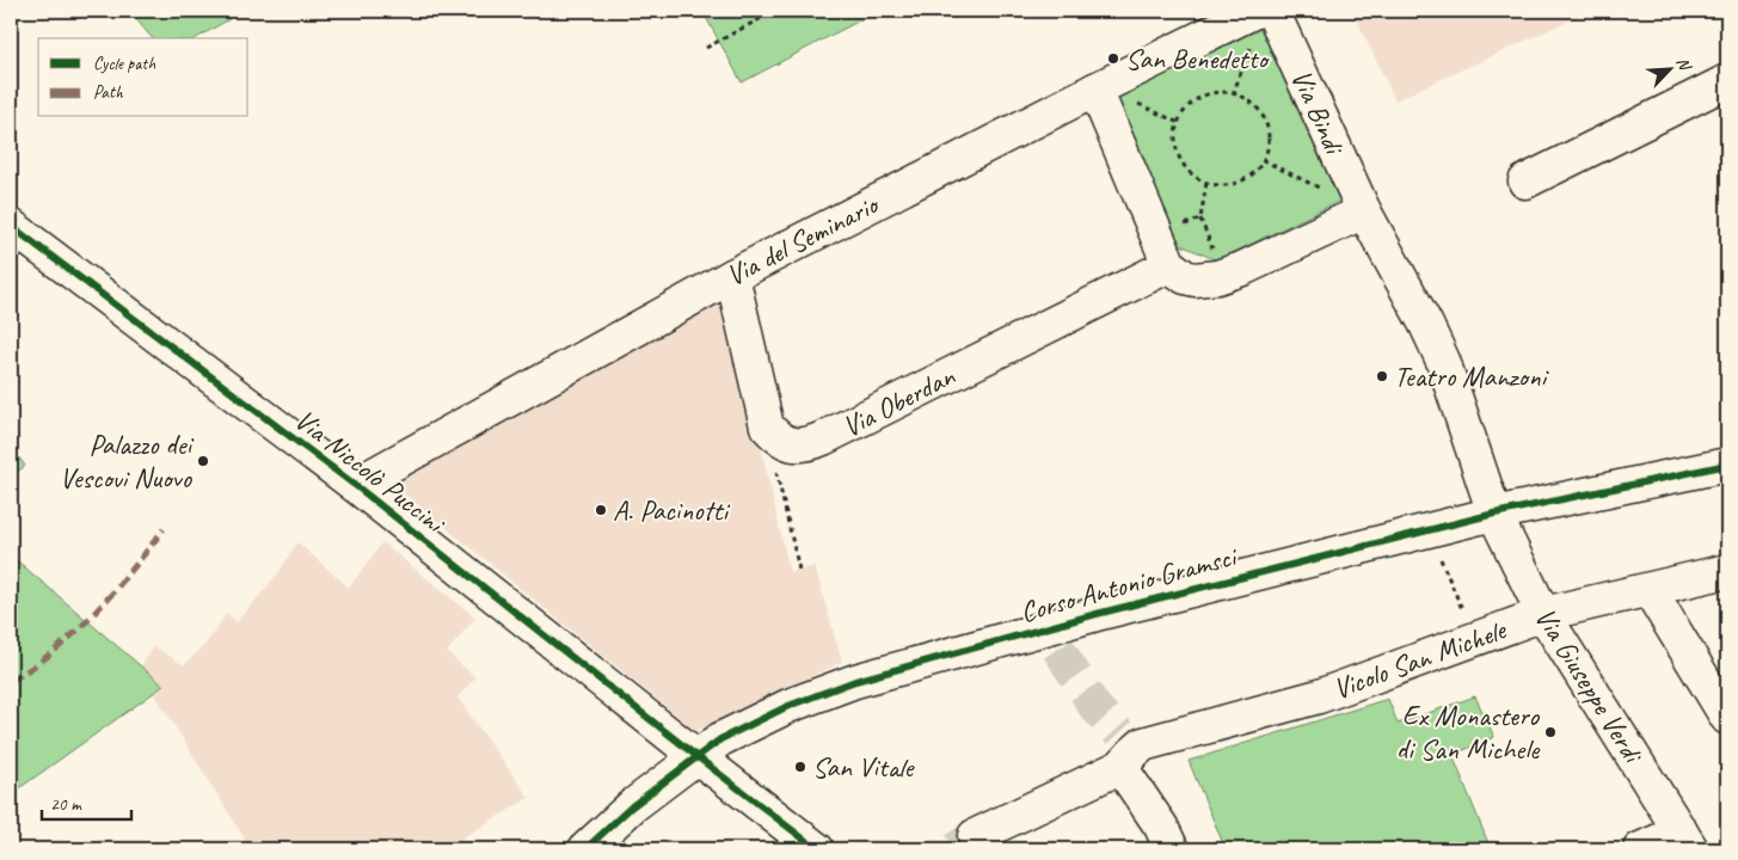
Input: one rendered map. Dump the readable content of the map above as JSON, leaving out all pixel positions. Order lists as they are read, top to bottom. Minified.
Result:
{"streets":{"street":["Via Bindi","Via del Seminario","Via Oberdan","Via Niccolò Puccini","Corso Antonio Gramsci","Vicolo San Michele","Via Giuseppe Verdi"]},"crossings":[["Via Bindi","Corso Antonio Gramsci"],["Via Bindi","Via Giuseppe Verdi"],["Via del Seminario","Via Niccolò Puccini"],["Via Niccolò Puccini","Corso Antonio Gramsci"],["Corso Antonio Gramsci","Via Giuseppe Verdi"],["Vicolo San Michele","Via Giuseppe Verdi"]],"places":["San Benedetto","Teatro Manzoni","Palazzo dei Vescovi Nuovo","A. Pacinotti","Ex Monastero di San Michele","San Vitale"],"legend":["Cycle path","Path"],"scale_bar":"20 m","north":"top right"}
